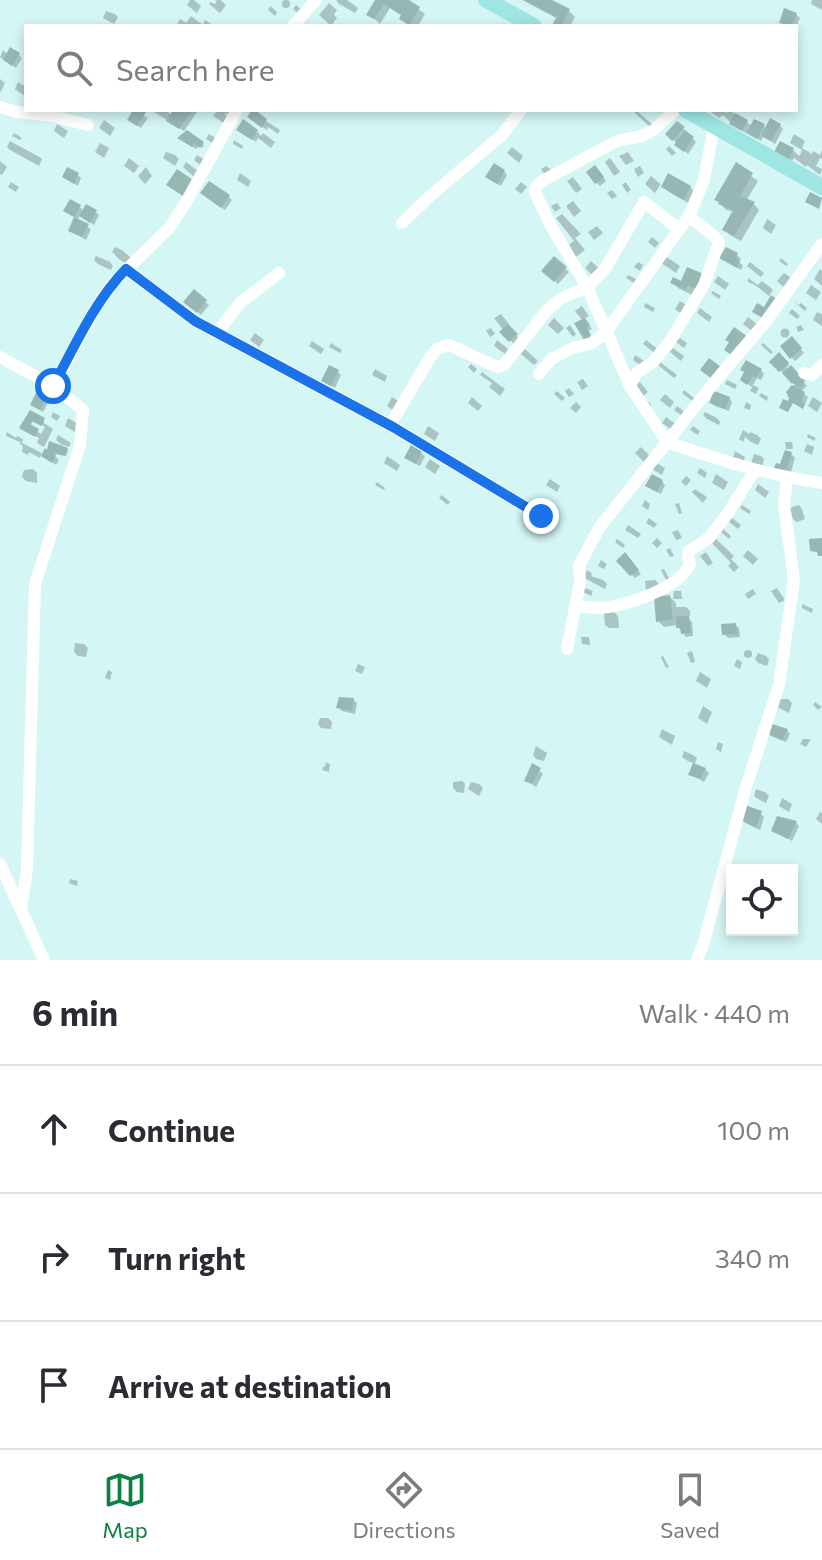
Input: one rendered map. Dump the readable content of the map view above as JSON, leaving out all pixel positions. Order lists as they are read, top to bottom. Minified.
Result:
{"page":{"search":"Search here","heading":["6 min","Walk · 440 m"],"list":[["Continue","100 m"],["Turn right","340 m"],"Arrive at destination"],"nav":["Map","Directions","Saved"]}}
